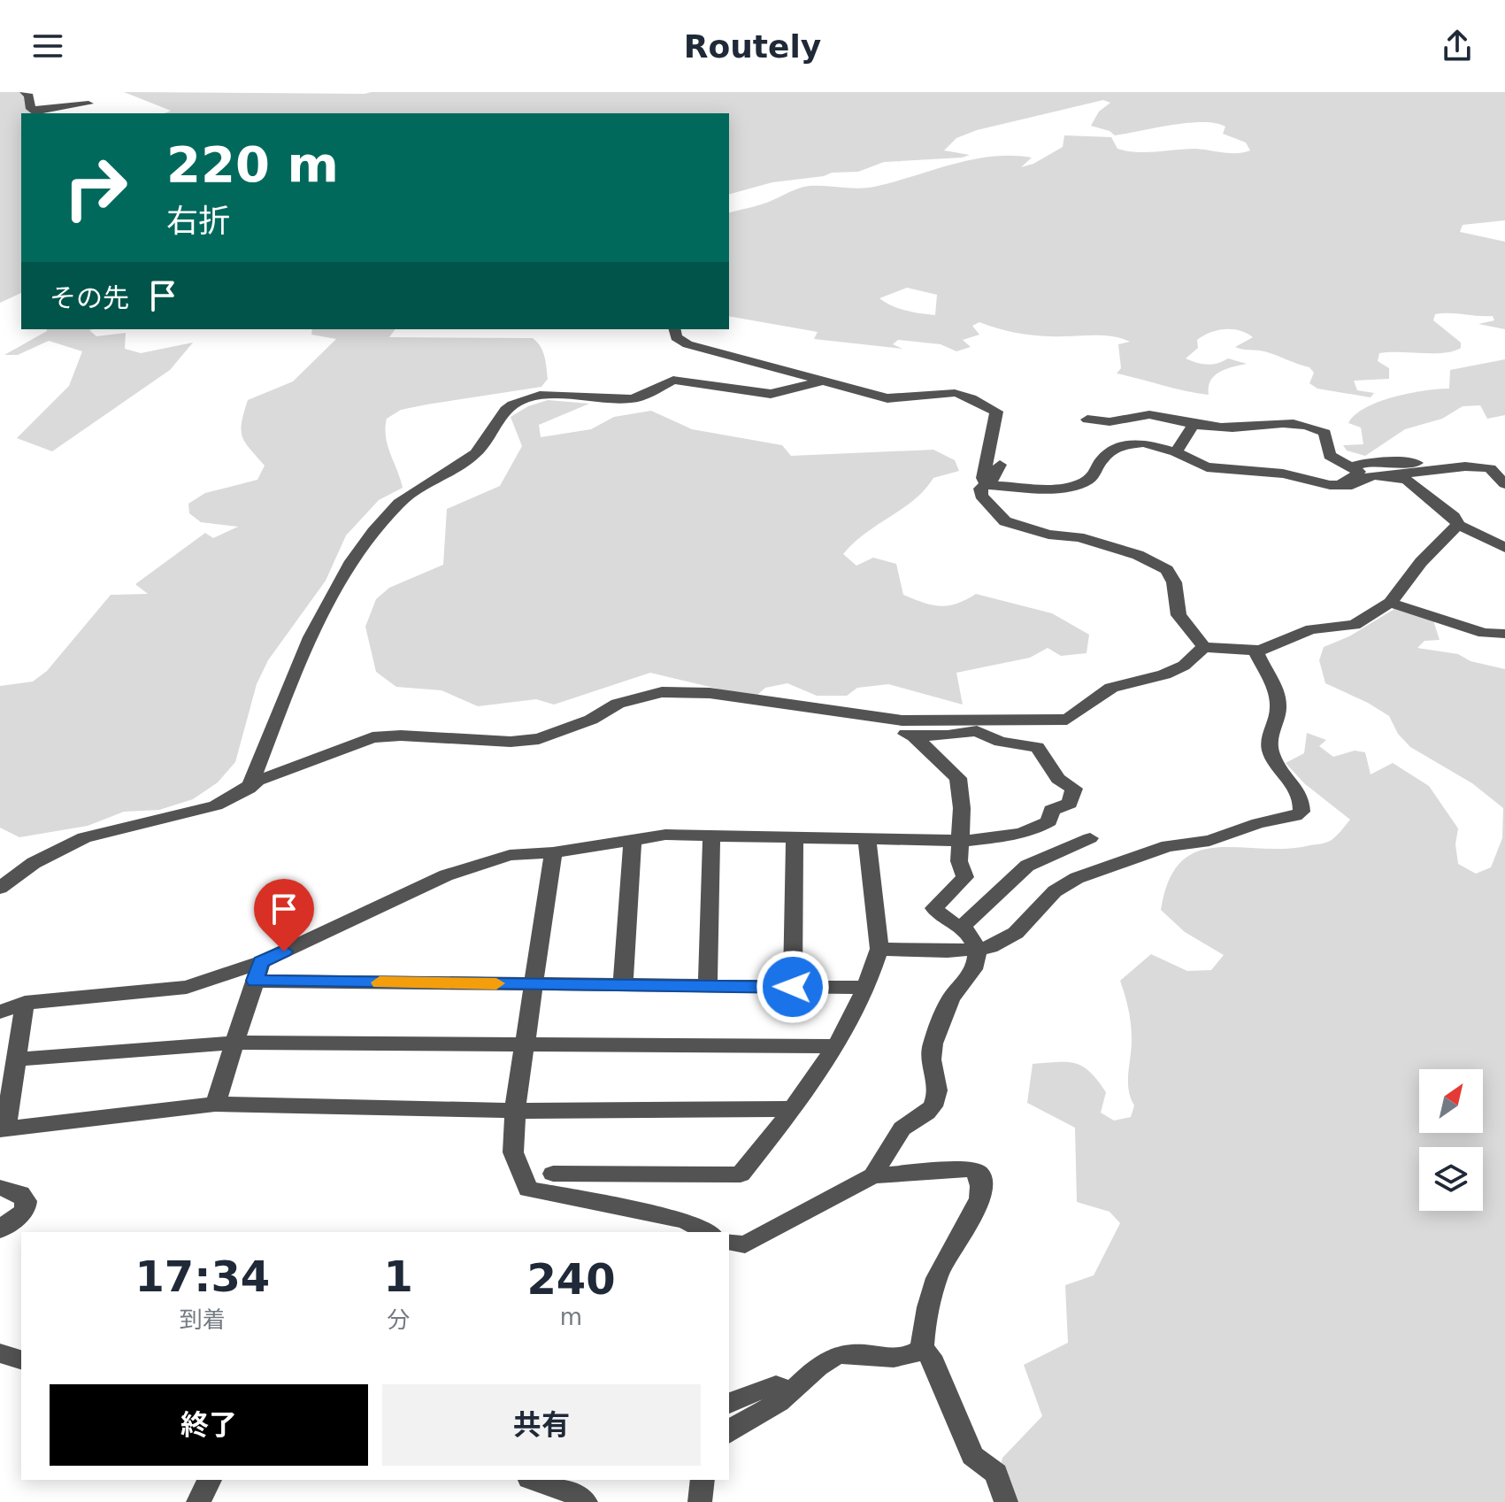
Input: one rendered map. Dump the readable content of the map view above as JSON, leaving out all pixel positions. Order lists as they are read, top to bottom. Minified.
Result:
{"north":"top right","page":{"header":"Routely","turn":["220 m","右折"],"then":"その先","eta":["17:34","到着","1","分","240","m"],"buttons":["終了","共有"]}}
